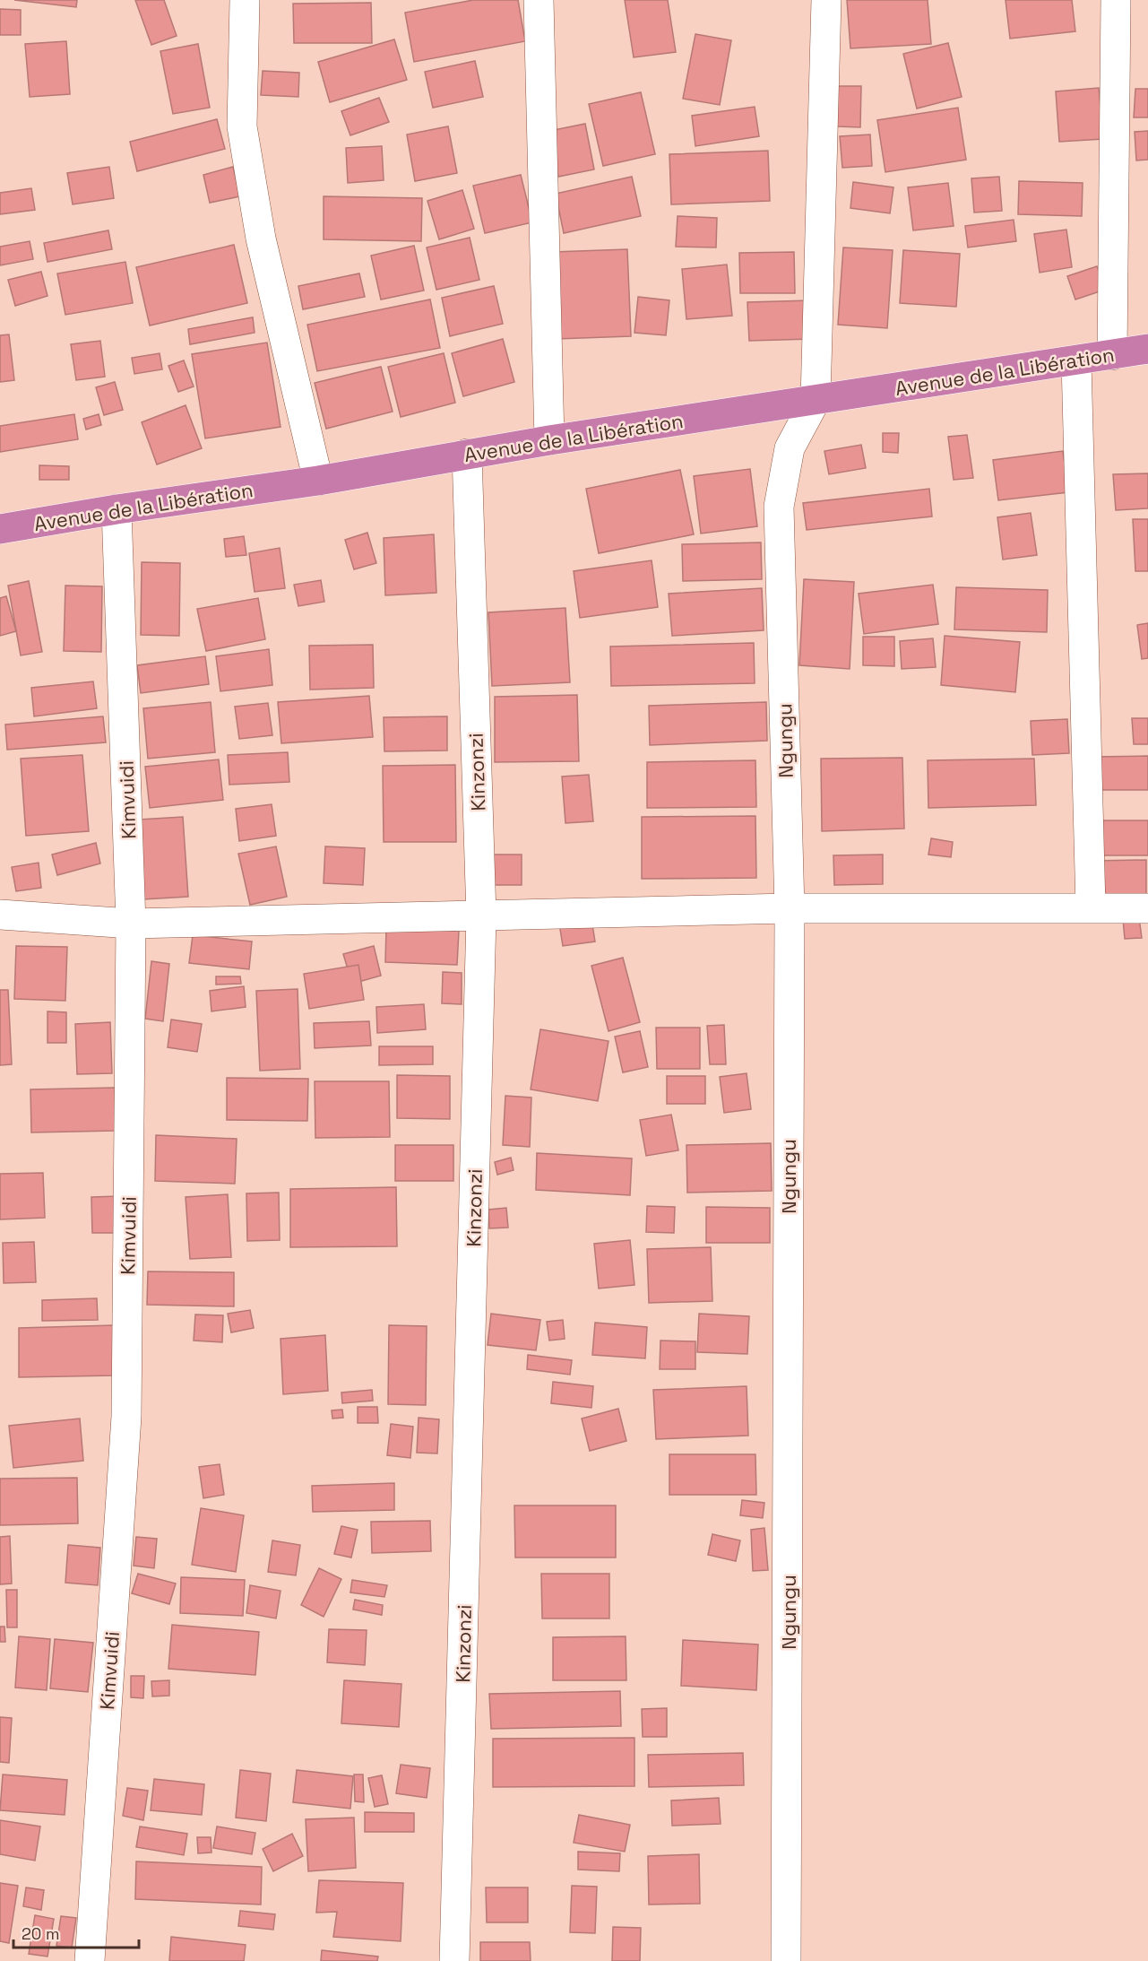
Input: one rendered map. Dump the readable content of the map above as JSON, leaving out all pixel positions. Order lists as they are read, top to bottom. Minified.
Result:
{"streets":{"highway":["Avenue de la Libération"],"street":["Ngungu","Kinzonzi","Kimvuidi"]},"crossings":[["Avenue de la Libération","Ngungu"],["Avenue de la Libération","Kinzonzi"],["Avenue de la Libération","Kimvuidi"]],"scale_bar":"20 m"}
